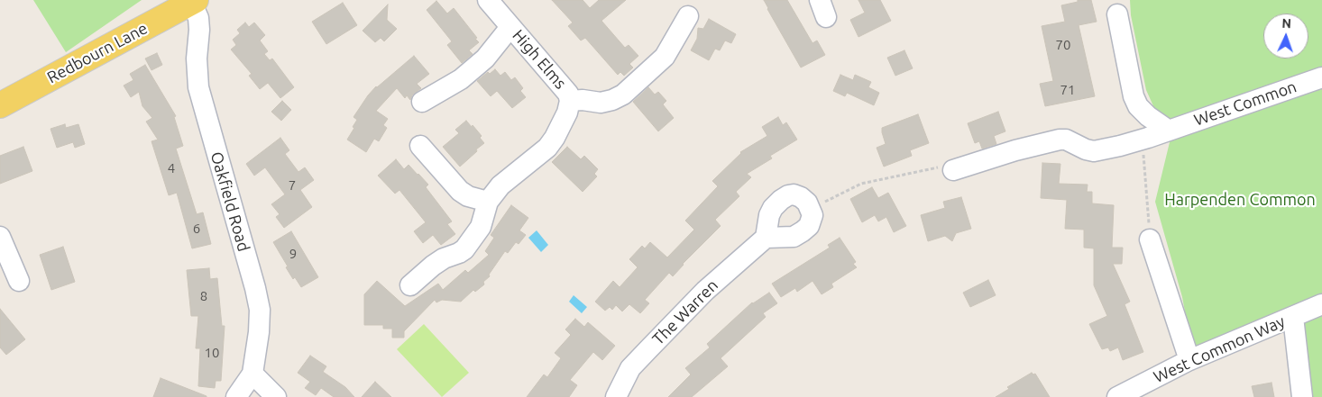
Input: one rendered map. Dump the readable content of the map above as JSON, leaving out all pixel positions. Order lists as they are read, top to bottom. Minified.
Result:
{"streets":{"main road":["Redbourn Lane"],"street":["High Elms","West Common","Oakfield Road","The Warren","West Common Way"]},"crossings":[["Redbourn Lane","Oakfield Road"]],"parks":["Harpenden Common"],"house_numbers":["70","71","4","7","6","9","8","10"],"north":"top"}
